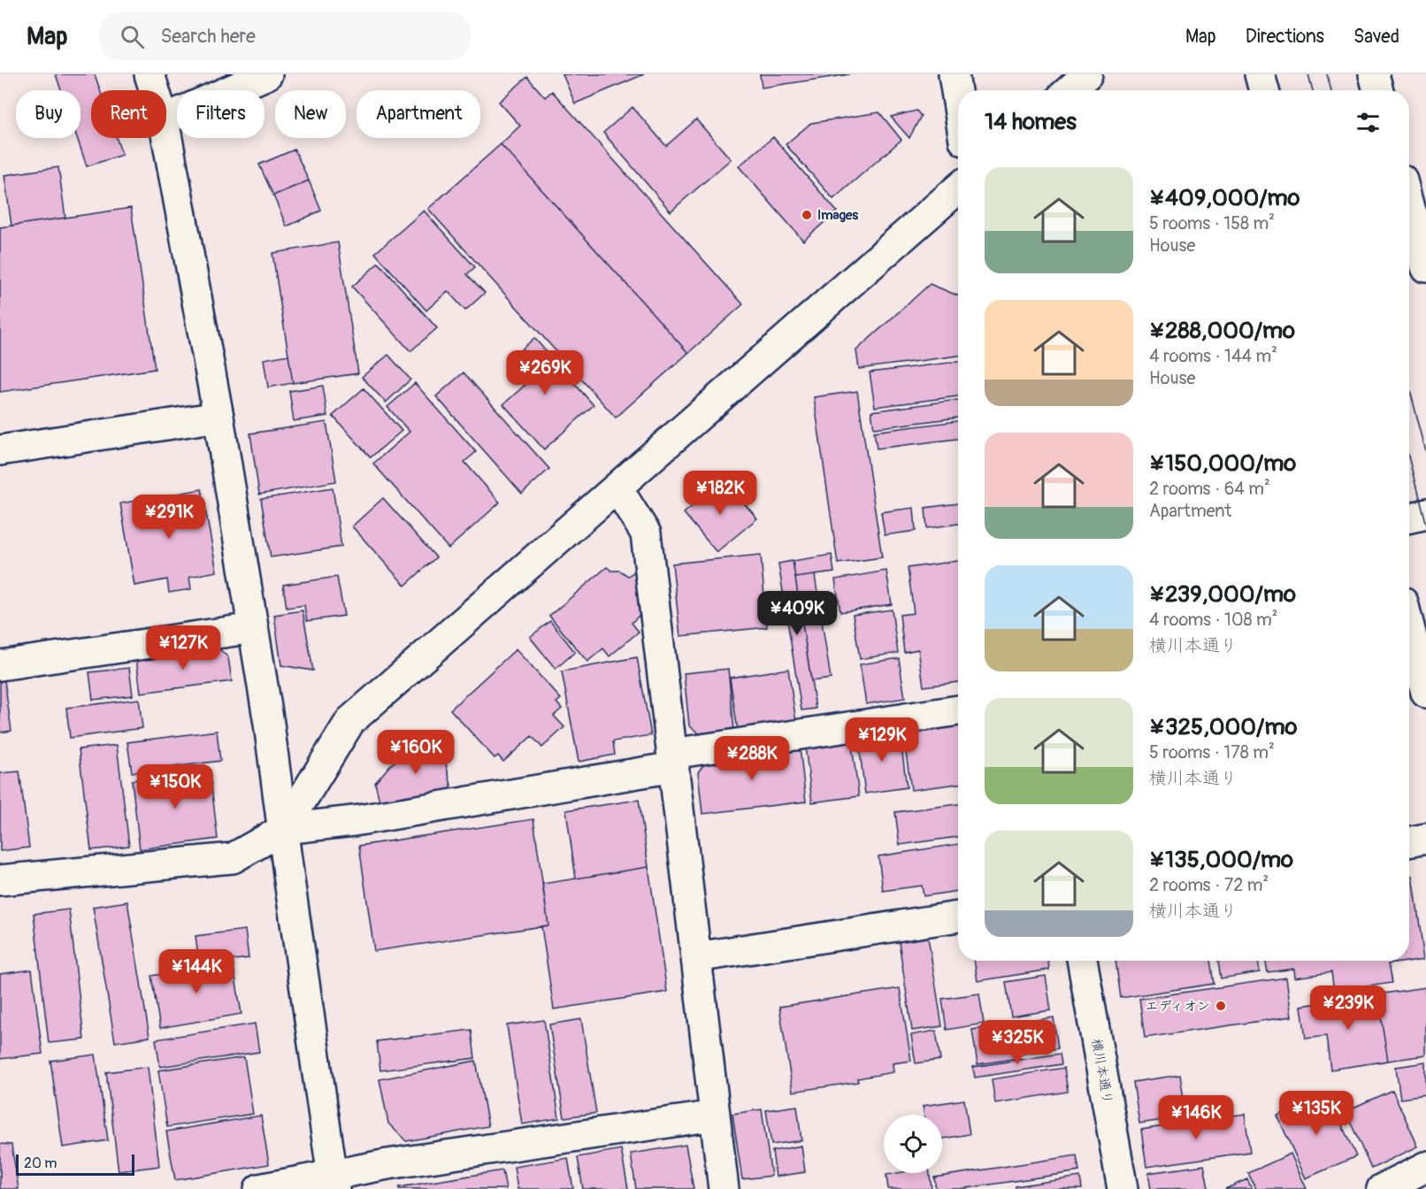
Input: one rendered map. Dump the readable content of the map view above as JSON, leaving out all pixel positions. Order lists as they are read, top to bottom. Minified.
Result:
{"streets":{"main road":["横川本通り"]},"places":["Images","エディオン"],"scale_bar":"20 m","page":{"header":"Map","search":"Search here","nav":["Map","Directions","Saved"],"chip":["Buy","Rent","Filters","New","Apartment"],"heading":"14 homes","list":[{"name":"¥409,000/mo","note":"5 rooms · 158 m² · House"},{"name":"¥288,000/mo","note":"4 rooms · 144 m² · House"},{"name":"¥150,000/mo","note":"2 rooms · 64 m² · Apartment"},{"name":"¥239,000/mo","note":"4 rooms · 108 m² · 横川本通り"},{"name":"¥325,000/mo","note":"5 rooms · 178 m² · 横川本通り"},{"name":"¥135,000/mo","note":"2 rooms · 72 m² · 横川本通り"}],"price":["¥269K","¥182K","¥291K","¥409K","¥127K","¥129K","¥160K","¥288K","¥150K","¥144K","¥239K","¥325K","¥135K","¥146K"],"scale":"20 m"}}
